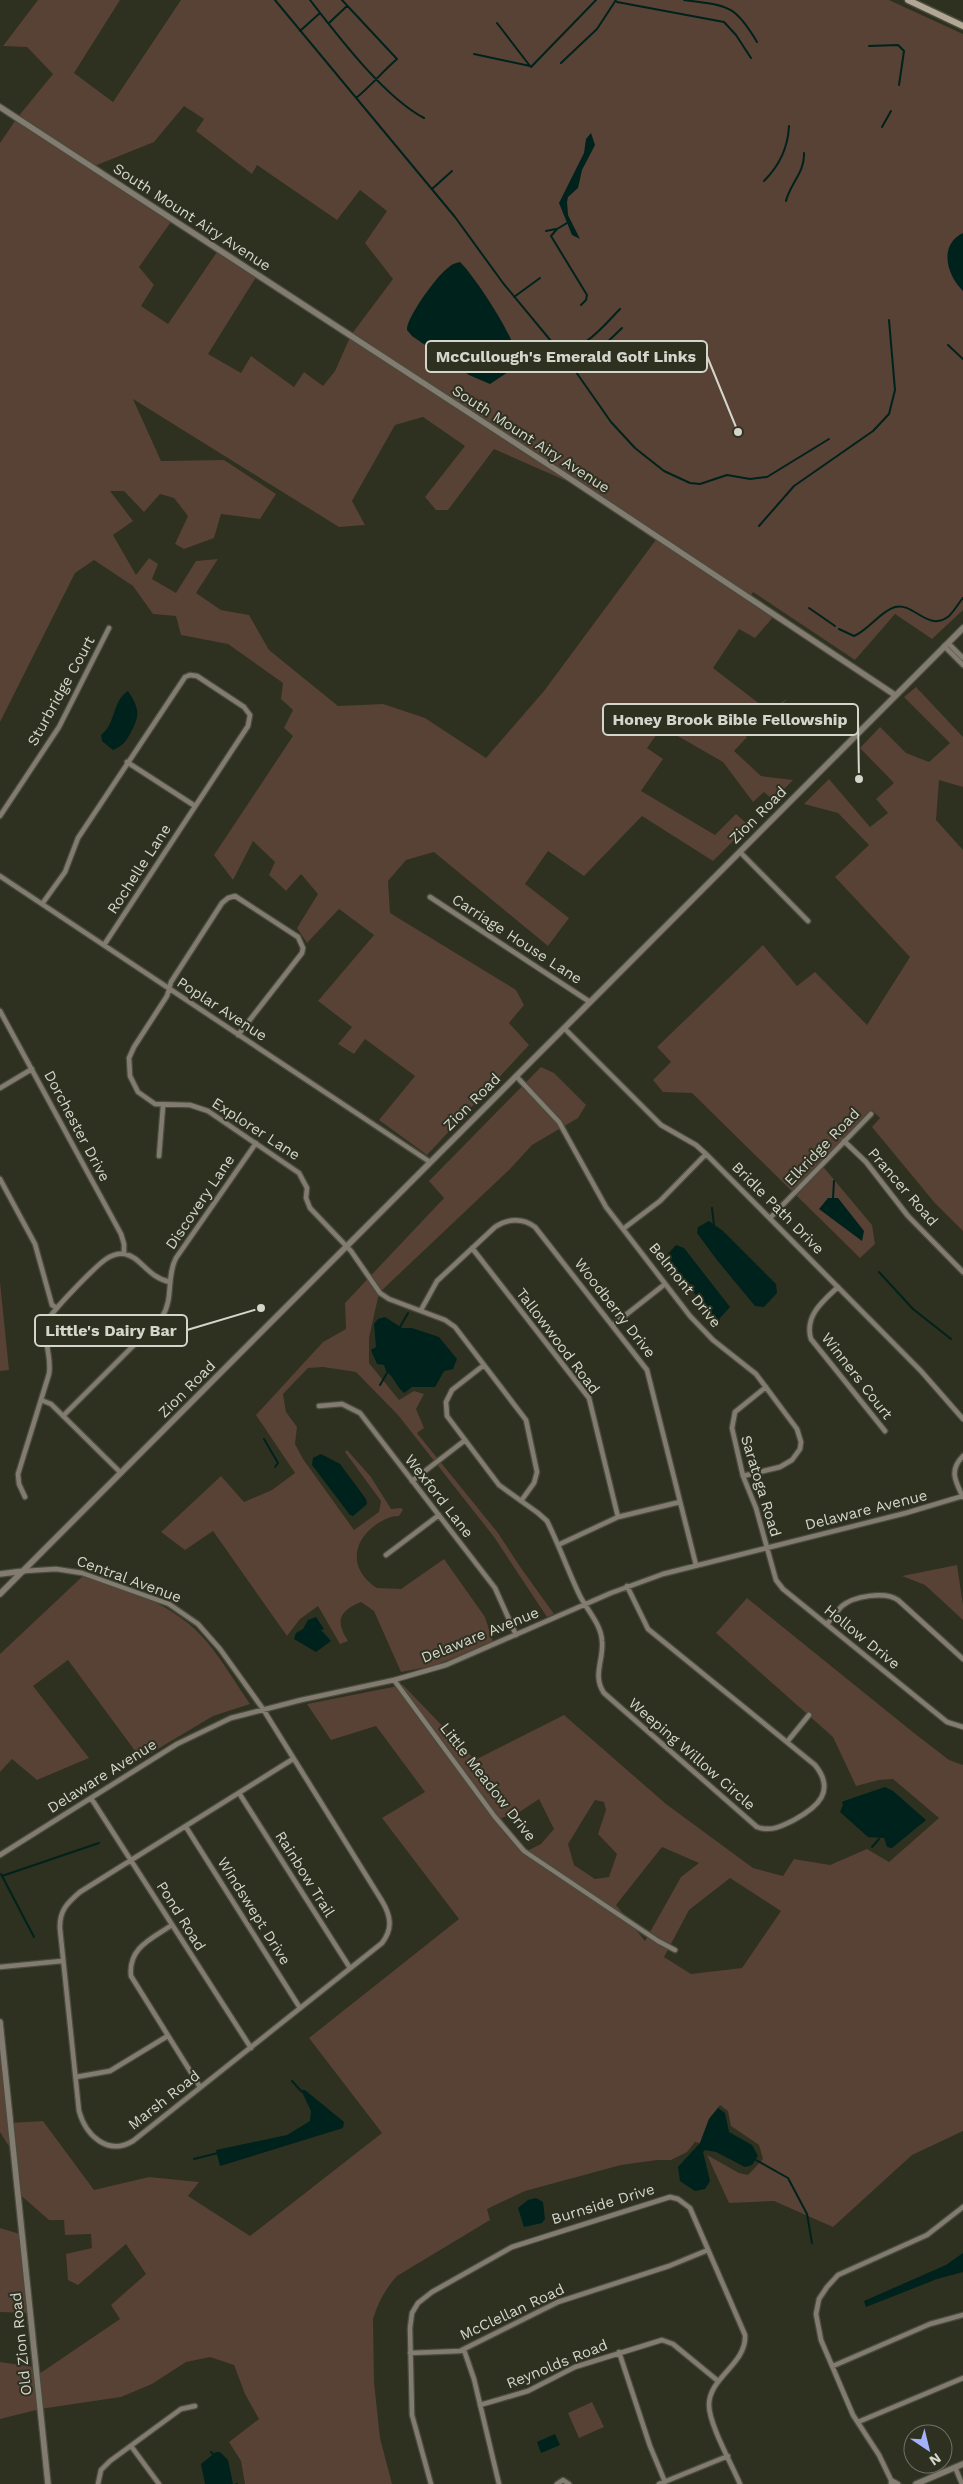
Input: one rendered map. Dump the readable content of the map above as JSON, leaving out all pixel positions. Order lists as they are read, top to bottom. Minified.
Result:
{"streets":{"street":["South Mount Airy Avenue","Sturbridge Court","Zion Road","Rochelle Lane","Carriage House Lane","Poplar Avenue","Dorchester Drive","Explorer Lane","Elkridge Road","Prancer Road","Discovery Lane","Bridle Path Drive","Belmont Drive","Woodberry Drive","Tallowwood Road","Winners Court","Saratoga Road","Wexford Lane","Delaware Avenue","Central Avenue","Hollow Drive","Weeping Willow Circle","Little Meadow Drive","Rainbow Trail","Windswept Drive","Pond Road","Marsh Road","Burnside Drive","McClellan Road","Old Zion Road","Reynolds Road"]},"crossings":[["South Mount Airy Avenue","Zion Road"],["Zion Road","Carriage House Lane"],["Zion Road","Poplar Avenue"],["Zion Road","Explorer Lane"],["Zion Road","Bridle Path Drive"],["Zion Road","Belmont Drive"],["Zion Road","Central Avenue"],["Rochelle Lane","Poplar Avenue"],["Poplar Avenue","Explorer Lane"],["Explorer Lane","Discovery Lane"],["Explorer Lane","Woodberry Drive"],["Explorer Lane","Weeping Willow Circle"],["Elkridge Road","Prancer Road"],["Elkridge Road","Bridle Path Drive"],["Bridle Path Drive","Winners Court"],["Belmont Drive","Saratoga Road"],["Woodberry Drive","Tallowwood Road"],["Woodberry Drive","Delaware Avenue"],["Saratoga Road","Delaware Avenue"],["Saratoga Road","Hollow Drive"],["Wexford Lane","Delaware Avenue"],["Delaware Avenue","Central Avenue"],["Delaware Avenue","Hollow Drive"],["Delaware Avenue","Weeping Willow Circle"],["Delaware Avenue","Little Meadow Drive"],["Delaware Avenue","Pond Road"],["Delaware Avenue","Marsh Road"],["Central Avenue","Marsh Road"],["Rainbow Trail","Marsh Road"],["Windswept Drive","Marsh Road"],["Pond Road","Marsh Road"],["Burnside Drive","McClellan Road"],["Burnside Drive","Reynolds Road"]],"places":["McCullough's Emerald Golf Links","Honey Brook Bible Fellowship","Little's Dairy Bar"],"north":"bottom right"}
